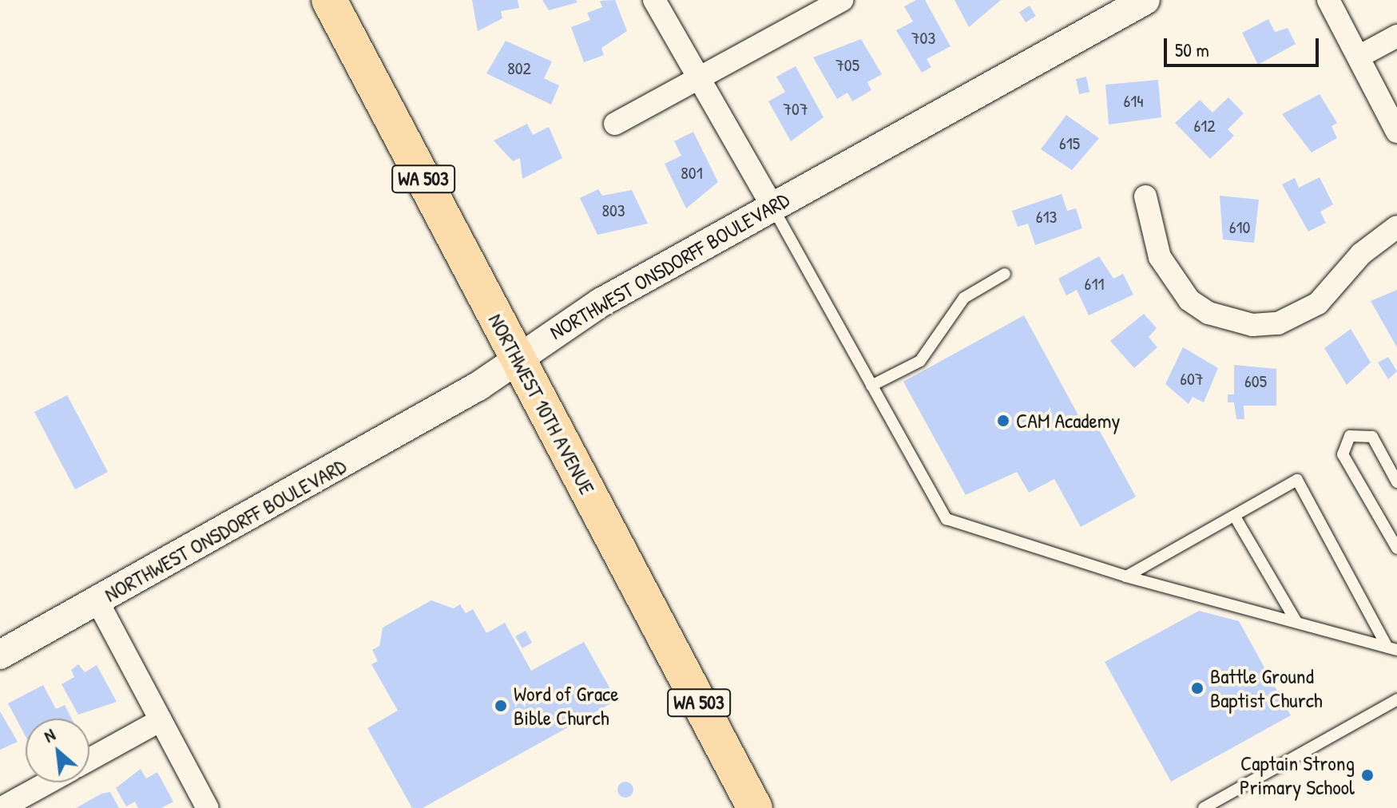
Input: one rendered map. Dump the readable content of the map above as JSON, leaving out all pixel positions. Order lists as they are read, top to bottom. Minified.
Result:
{"streets":{"main road":["WA 503","NORTHWEST 10TH AVENUE"],"street":["NORTHWEST ONSDORFF BOULEVARD"]},"crossings":[["NORTHWEST ONSDORFF BOULEVARD","NORTHWEST 10TH AVENUE"]],"places":["CAM Academy","Battle Ground Baptist Church","Word of Grace Bible Church","Captain Strong Primary School"],"house_numbers":["703","705","802","614","707","612","615","801","803","613","610","611","607","605"],"scale_bar":"50 m","north":"top left"}
